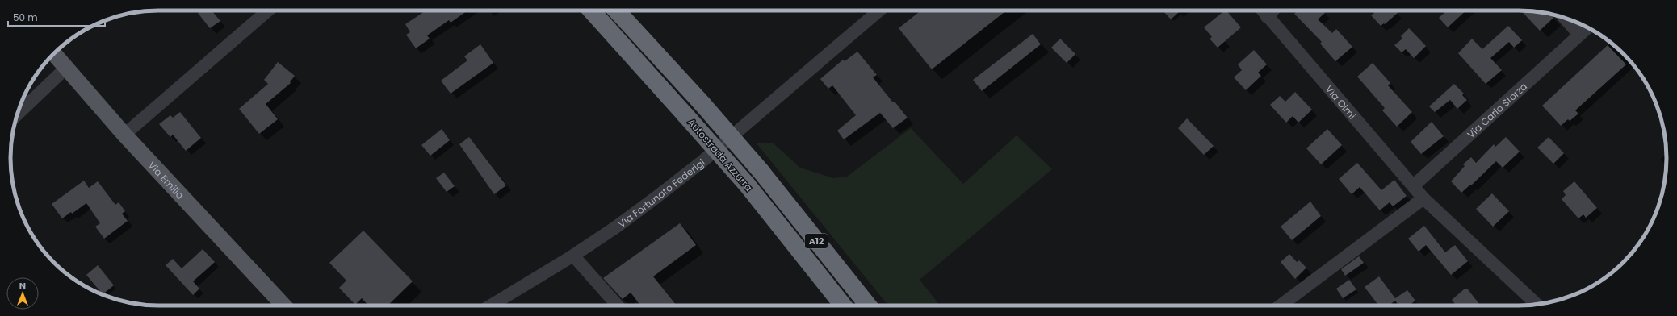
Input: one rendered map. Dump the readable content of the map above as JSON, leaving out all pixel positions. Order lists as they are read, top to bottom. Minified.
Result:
{"streets":{"highway":["Autostrada Azzurra","A12"],"main road":["Via Emilia"],"street":["Via Olmi","Via Carlo Sforza","Via Fortunato Federigi"]},"crossings":[["Via Olmi","Via Carlo Sforza"]],"scale_bar":"50 m","north":"top"}
